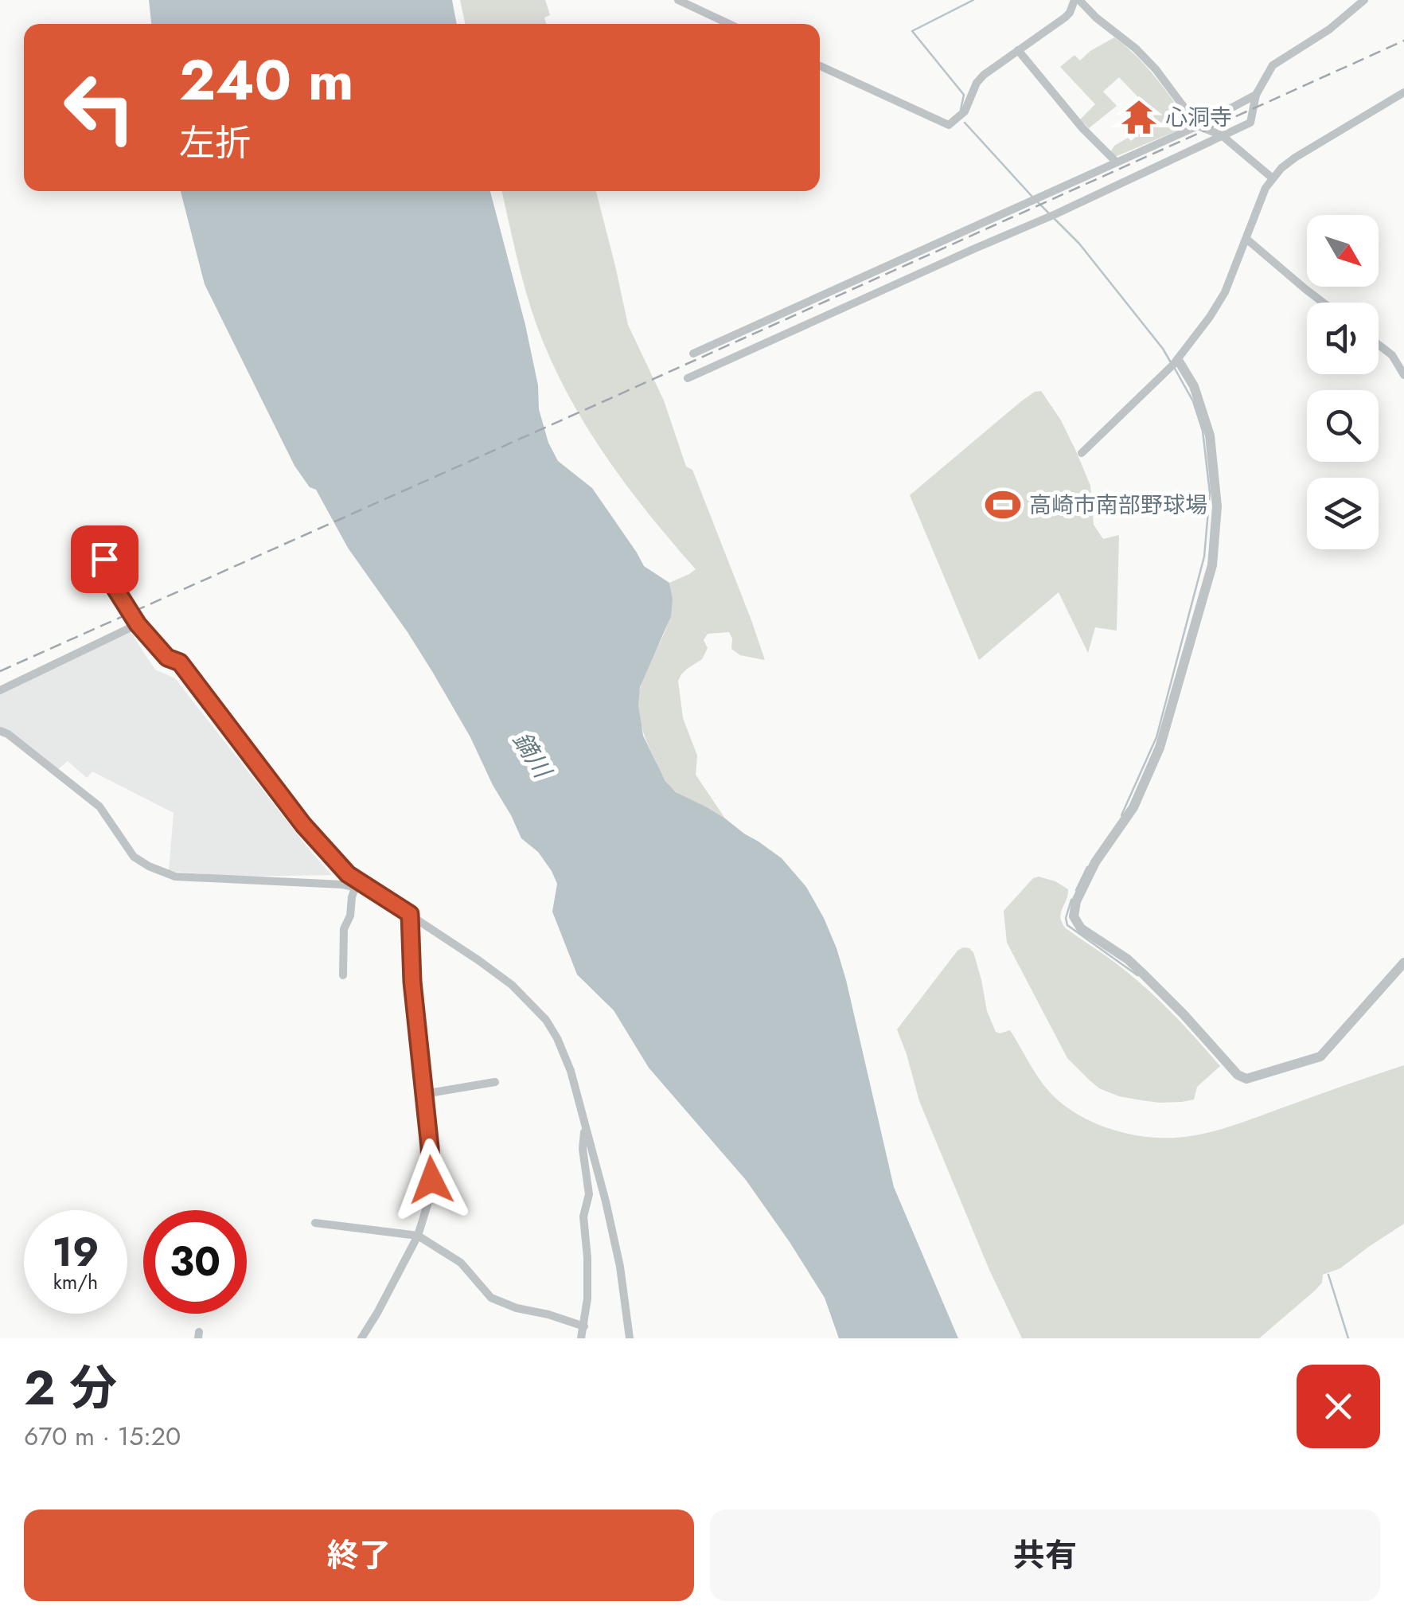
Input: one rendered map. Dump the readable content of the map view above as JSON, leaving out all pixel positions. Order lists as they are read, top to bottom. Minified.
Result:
{"water":["鏑川"],"places":{"temple":["心洞寺"],"sports":["高崎市南部野球場"]},"north":"bottom right","page":{"turn":["240 m","左折"],"speed":"19 km/h","limit":"30","heading":["2 分","670 m · 15:20"],"buttons":["終了","共有"]}}
